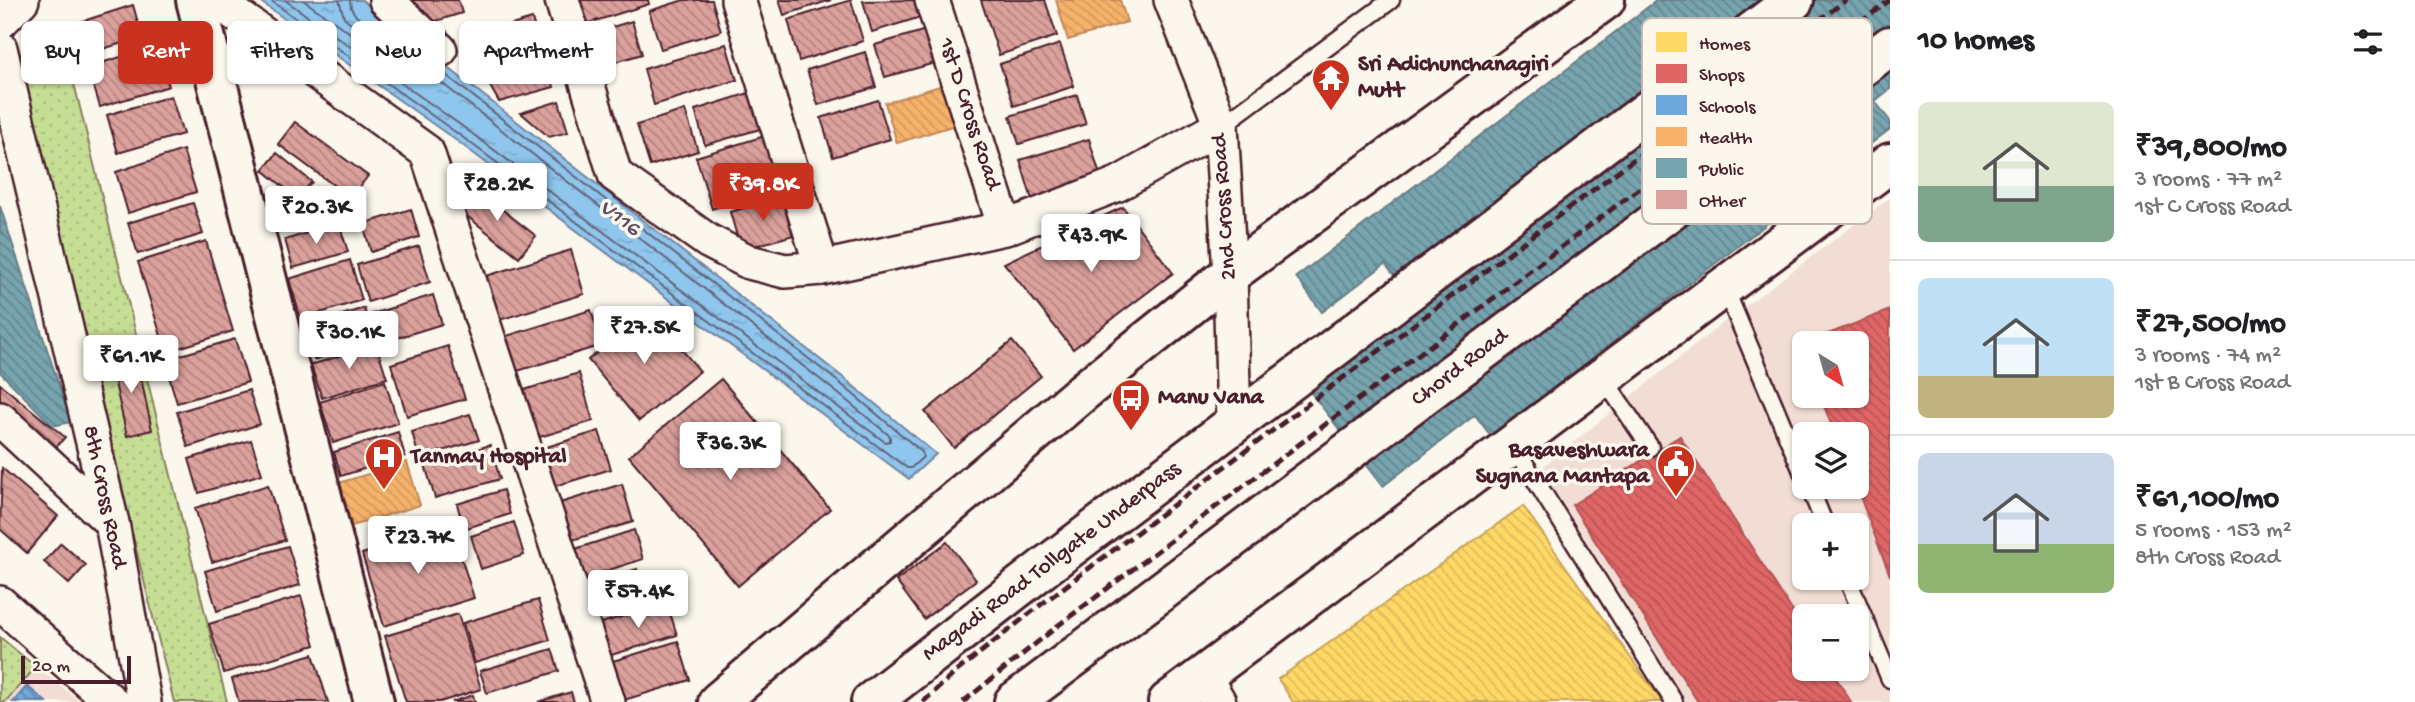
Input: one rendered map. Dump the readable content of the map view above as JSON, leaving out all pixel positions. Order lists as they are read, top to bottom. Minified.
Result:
{"streets":{"main road":["Chord Road","Magadi Road Tollgate Underpass"],"street":["1st D Cross Road","2nd Cross Road","8th Cross Road"]},"crossings":[["2nd Cross Road","Magadi Road Tollgate Underpass"]],"water":["V116"],"places":{"temple":["Sri Adichunchanagiri Mutt"],"bus stop":["Manu Vana"],"hospital":["Tanmay Hospital"],"public building":["Basaveshwara Sugnana Mantapa"]},"legend":["Homes","Shops","Schools","Health","Public","Other"],"scale_bar":"20 m","north":"bottom right","page":{"heading":"10 homes","chip":["Buy","Rent","Filters","New","Apartment"],"list":[{"name":"₹39,800/mo","note":"3 rooms · 77 m² · 1st C Cross Road"},{"name":"₹27,500/mo","note":"3 rooms · 74 m² · 1st B Cross Road"},{"name":"₹61,100/mo","note":"5 rooms · 153 m² · 8th Cross Road"}],"price":["₹28.2K","₹39.8K","₹20.3K","₹43.9K","₹27.5K","₹30.1K","₹61.1K","₹36.3K","₹23.7K","₹57.4K"],"map_buttons":["+","−"],"scale":"20 m"}}
